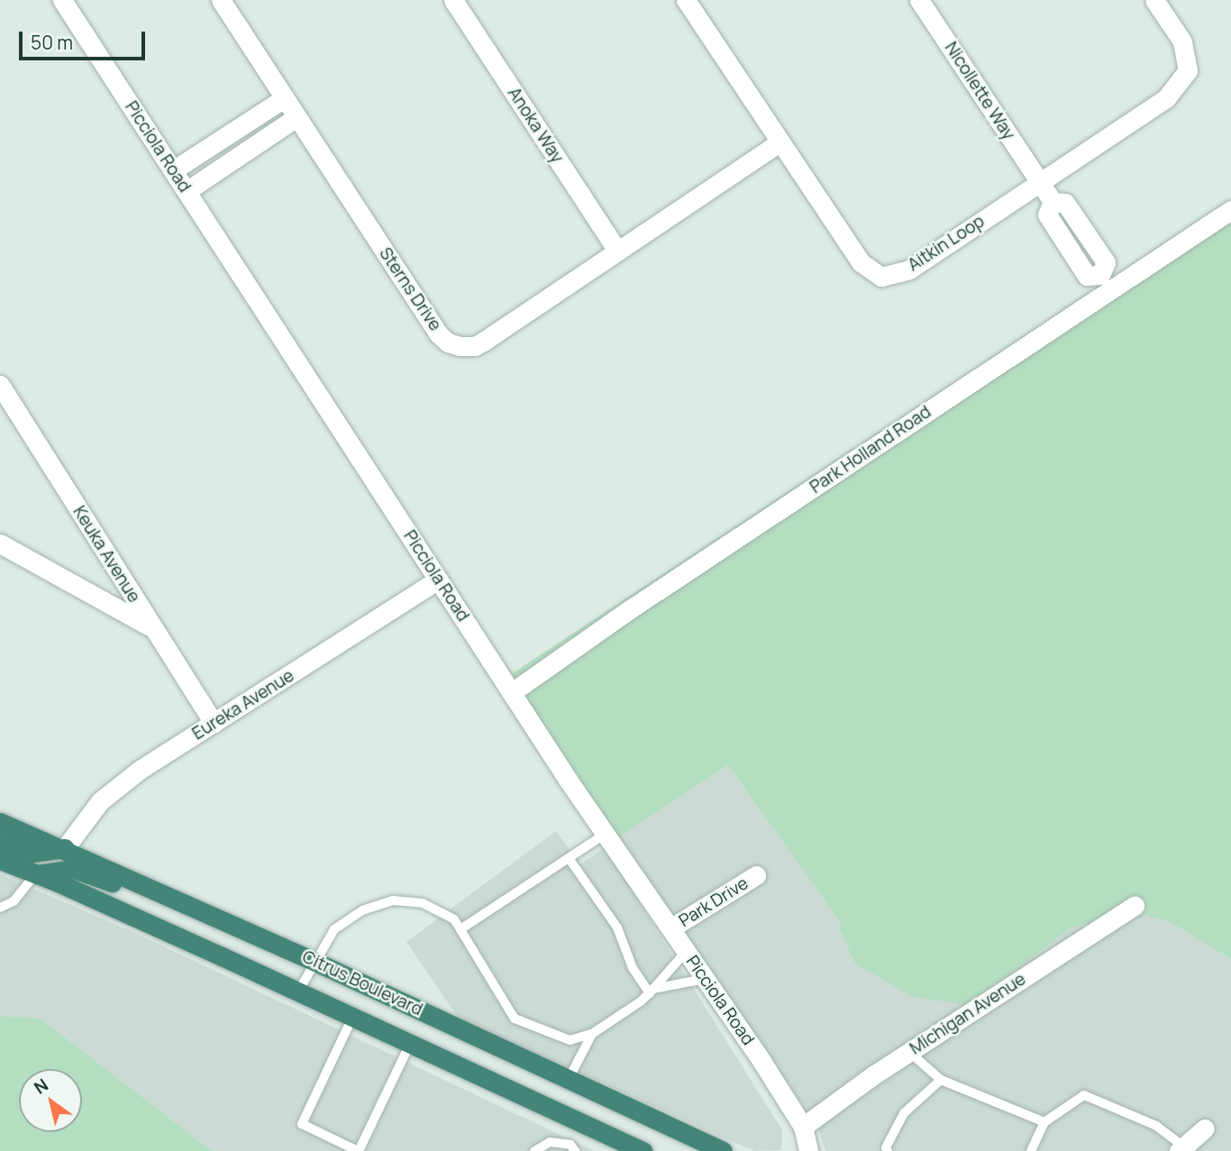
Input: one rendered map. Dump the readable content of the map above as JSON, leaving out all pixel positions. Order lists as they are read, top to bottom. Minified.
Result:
{"streets":{"highway":["Citrus Boulevard"],"street":["Nicollette Way","Anoka Way","Picciola Road","Aitkin Loop","Sterns Drive","Park Holland Road","Keuka Avenue","Eureka Avenue","Park Drive","Michigan Avenue"]},"crossings":[["Nicollette Way","Aitkin Loop"],["Nicollette Way","Park Holland Road"],["Anoka Way","Sterns Drive"],["Picciola Road","Park Holland Road"],["Picciola Road","Eureka Avenue"],["Picciola Road","Park Drive"],["Picciola Road","Michigan Avenue"],["Aitkin Loop","Sterns Drive"],["Keuka Avenue","Eureka Avenue"],["Eureka Avenue","Citrus Boulevard"]],"scale_bar":"50 m","north":"top left"}
